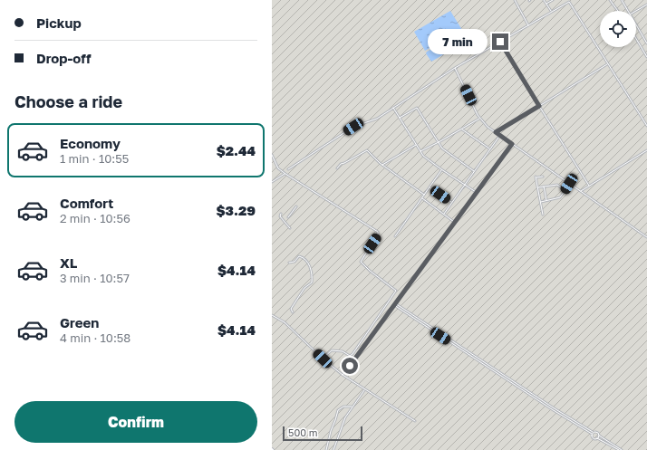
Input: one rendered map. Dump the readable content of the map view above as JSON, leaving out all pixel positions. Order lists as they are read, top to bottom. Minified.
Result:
{"scale_bar":"500 m","page":{"banner":["Pickup","Drop-off"],"bubble":"7 min","heading":"Choose a ride","list":[{"name":"Economy","note":"1 min · 10:55","value":"$2.44"},{"name":"Comfort","note":"2 min · 10:56","value":"$3.29"},{"name":"XL","note":"3 min · 10:57","value":"$4.14"},{"name":"Green","note":"4 min · 10:58","value":"$4.14"}],"buttons":"Confirm","scale":"500 m"}}
